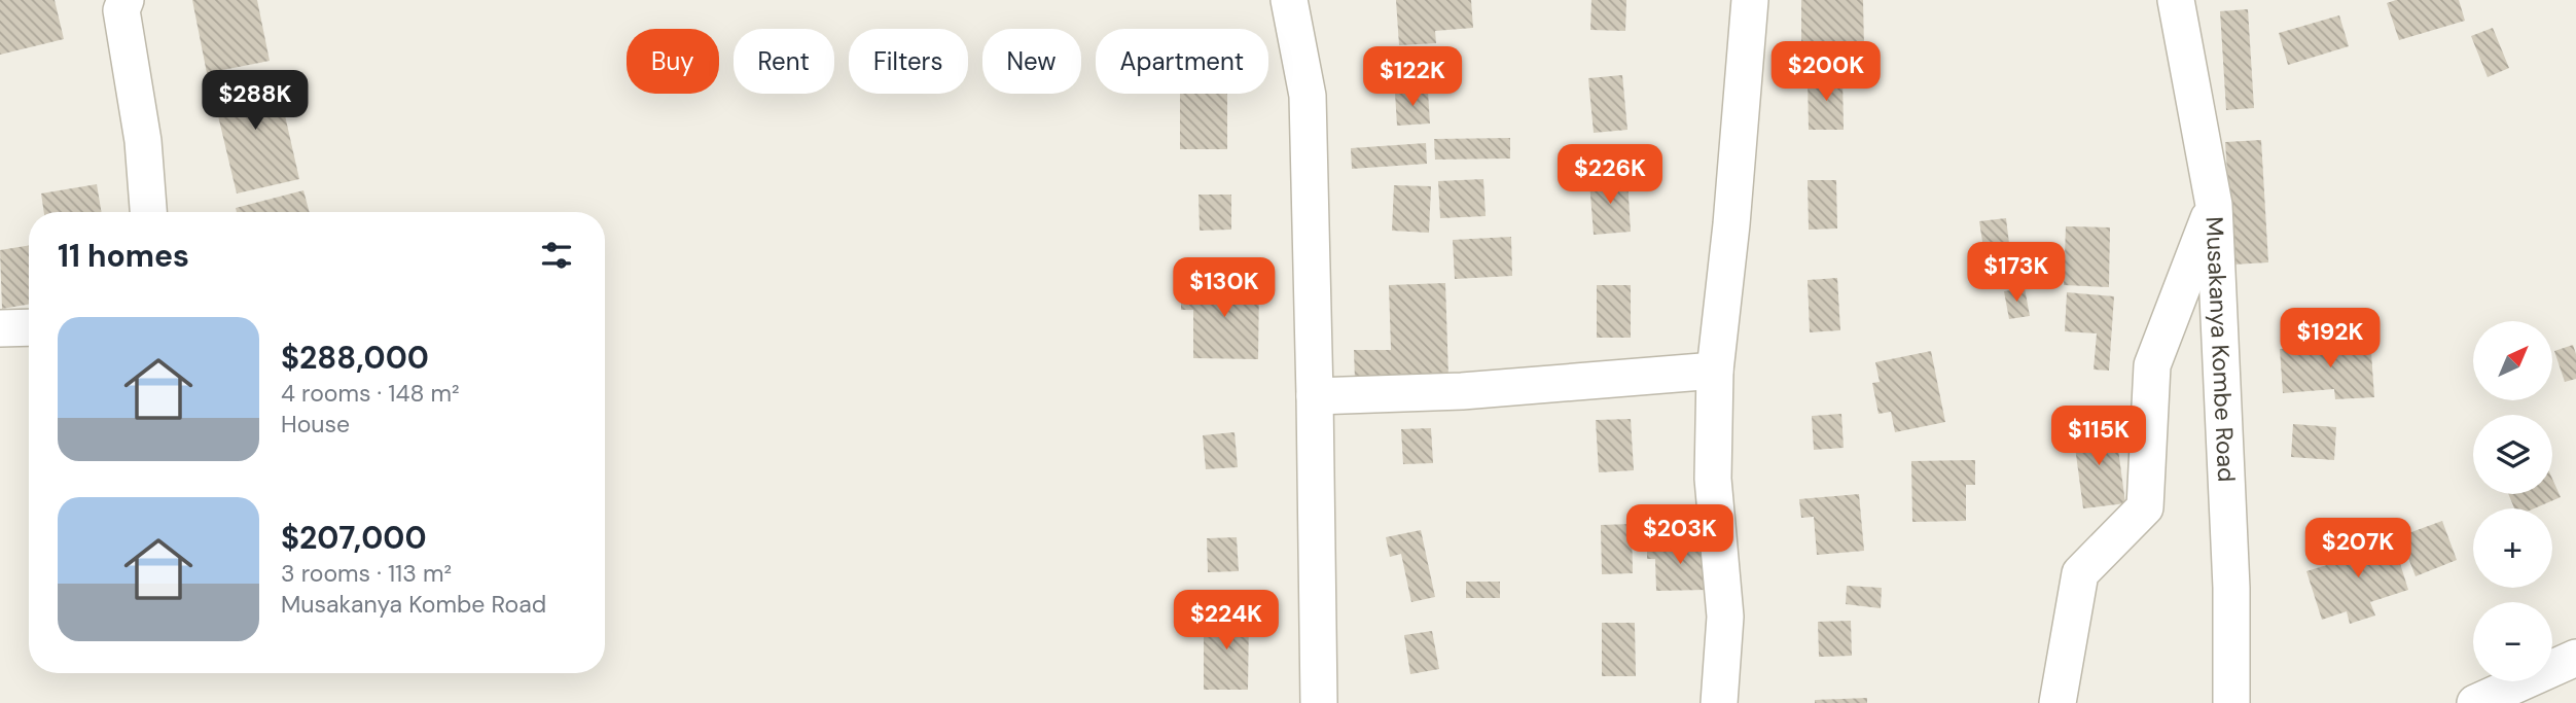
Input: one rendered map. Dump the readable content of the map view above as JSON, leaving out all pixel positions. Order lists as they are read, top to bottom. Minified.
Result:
{"streets":{"street":["Musakanya Kombe Road"]},"north":"top right","page":{"chip":["Buy","Rent","Filters","New","Apartment"],"price":["$200K","$122K","$288K","$226K","$173K","$130K","$192K","$115K","$203K","$207K","$224K"],"heading":"11 homes","list":[{"name":"$288,000","note":"4 rooms · 148 m² · House"},{"name":"$207,000","note":"3 rooms · 113 m² · Musakanya Kombe Road"}],"map_buttons":["+","−"]}}
